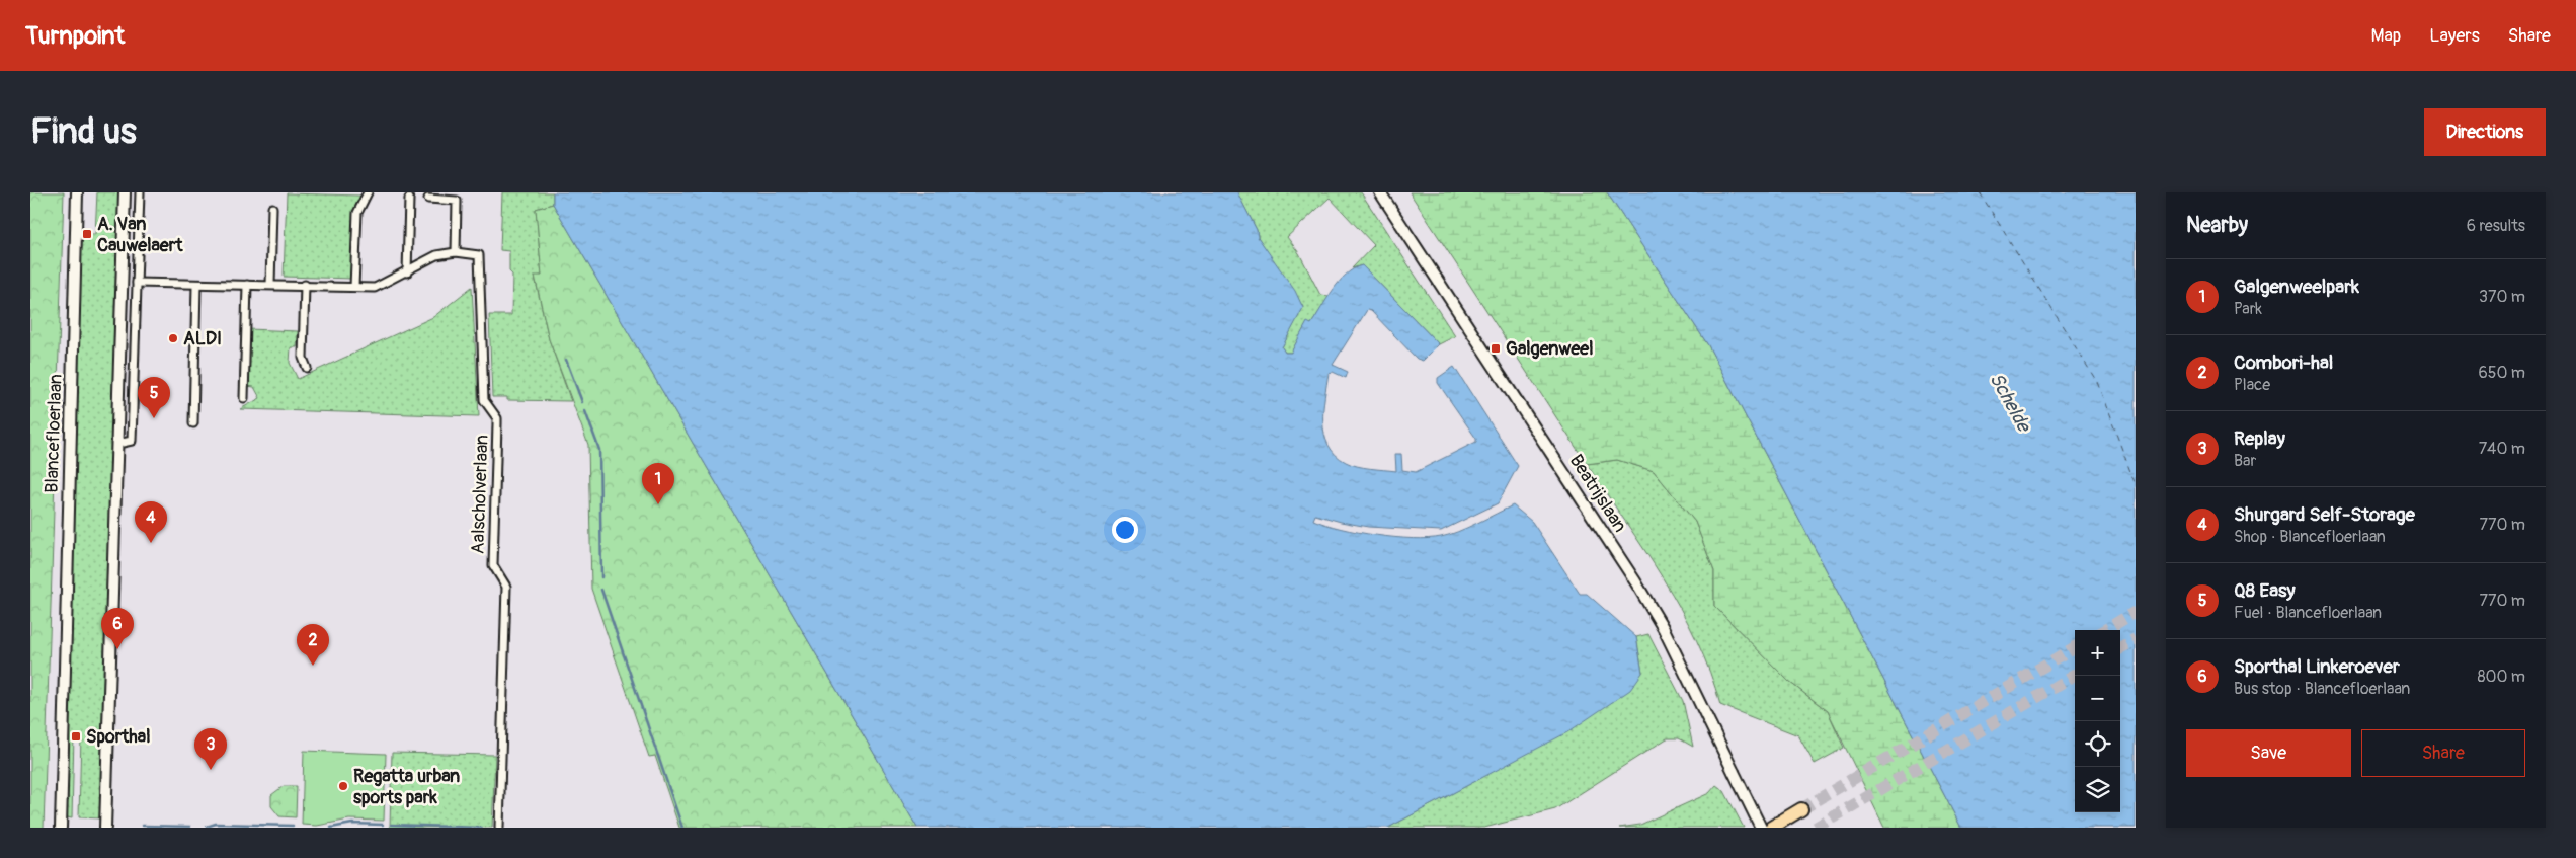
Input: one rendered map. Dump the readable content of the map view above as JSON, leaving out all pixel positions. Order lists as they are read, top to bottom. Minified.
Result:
{"streets":{"main road":["Blancefloerlaan","Beatrijslaan"],"street":["Aalscholverlaan"]},"water":["Schelde"],"places":{"transit":["A. Van Cauwelaert","Galgenweel","Sporthal"],"other":["ALDI","Regatta urban sports park"]},"page":{"header":"Turnpoint","nav":["Map","Layers","Share"],"buttons":["Directions",["Save","Share"]],"title":"Find us","heading":["Nearby","6 results"],"list":[{"mark":"1","name":"Galgenweelpark","note":"Park","value":"370 m"},{"mark":"2","name":"Combori-hal","note":"Place","value":"650 m"},{"mark":"3","name":"Replay","note":"Bar","value":"740 m"},{"mark":"4","name":"Shurgard Self-Storage","note":"Shop · Blancefloerlaan","value":"770 m"},{"mark":"5","name":"Q8 Easy","note":"Fuel · Blancefloerlaan","value":"770 m"},{"mark":"6","name":"Sporthal Linkeroever","note":"Bus stop · Blancefloerlaan","value":"800 m"}],"pins":["5","1","4","6","2","3"],"map_buttons":["+","−"]}}
